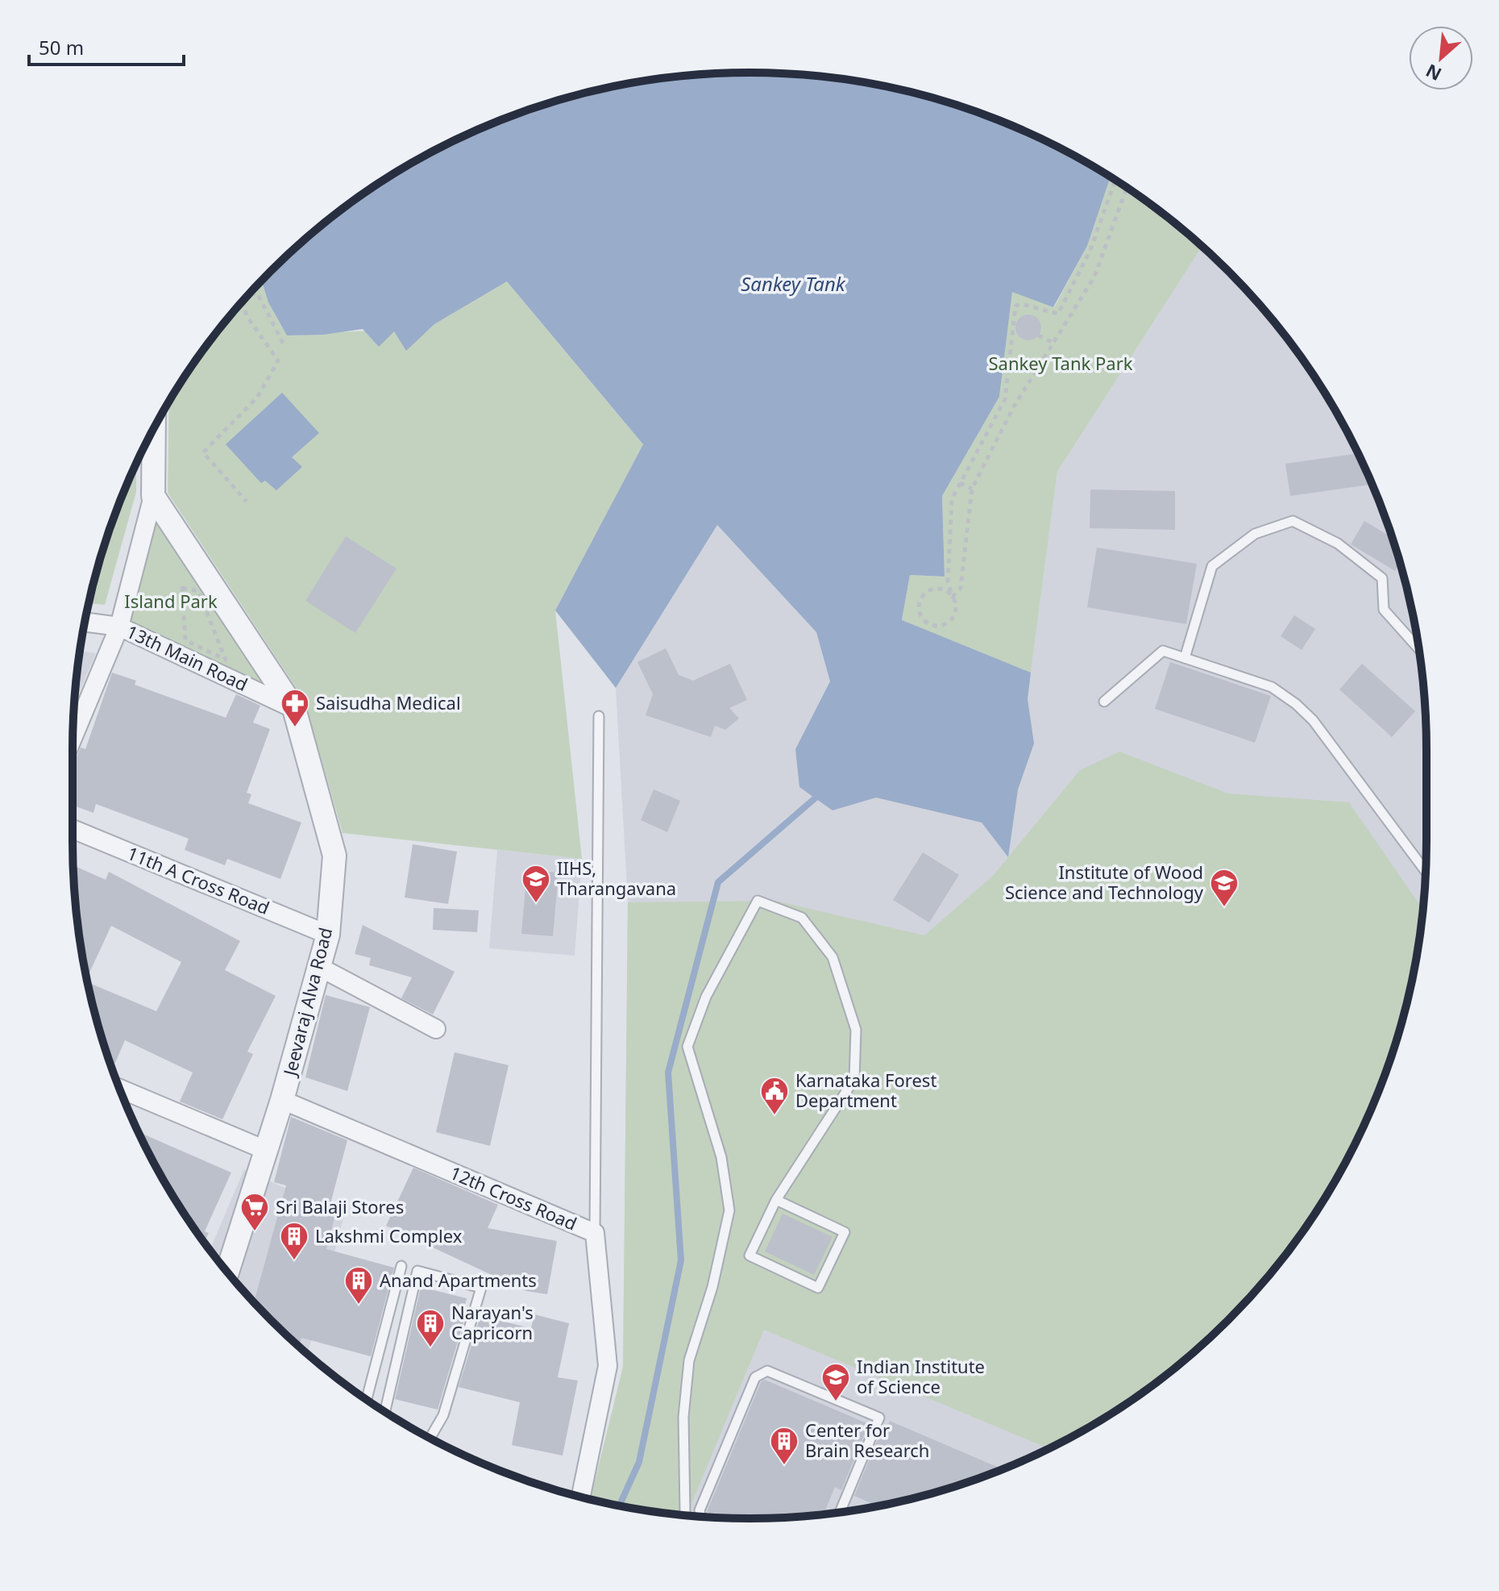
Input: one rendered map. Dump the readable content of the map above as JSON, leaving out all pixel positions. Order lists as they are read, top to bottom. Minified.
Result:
{"streets":{"street":["13th Main Road","11th A Cross Road","Jeevaraj Alva Road","12th Cross Road"]},"crossings":[["13th Main Road","Jeevaraj Alva Road"],["11th A Cross Road","Jeevaraj Alva Road"],["Jeevaraj Alva Road","12th Cross Road"]],"water":["Sankey Tank"],"parks":["Sankey Tank Park","Island Park"],"places":{"pharmacy":["Saisudha Medical"],"school or university":["IIHS, Tharangavana","Institute of Wood Science and Technology","Indian Institute of Science"],"public building":["Karnataka Forest Department"],"supermarket":["Sri Balaji Stores"],"building":["Lakshmi Complex","Anand Apartments","Narayan's Capricorn","Center for Brain Research"]},"scale_bar":"50 m","north":"bottom left"}
